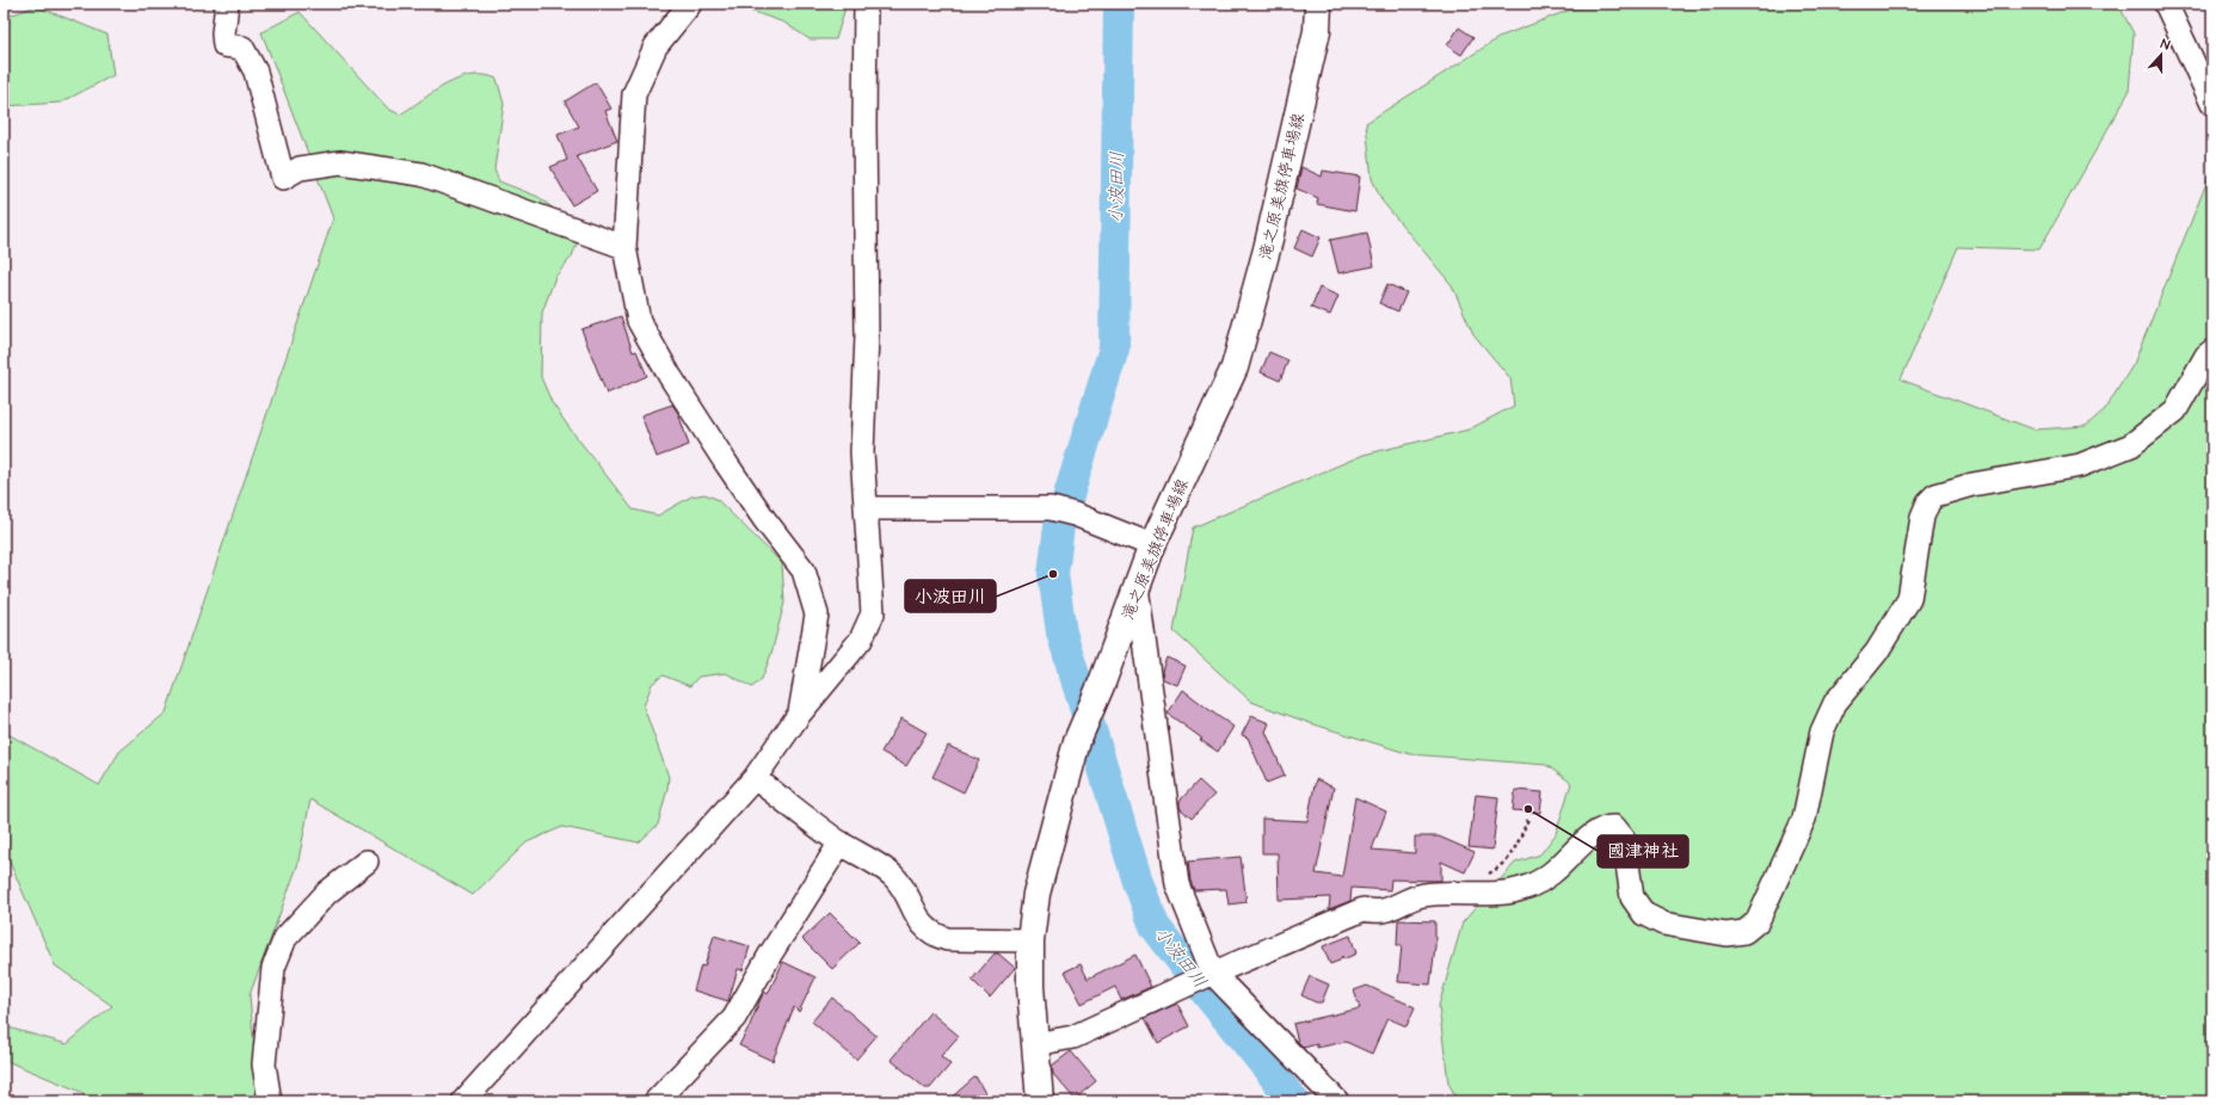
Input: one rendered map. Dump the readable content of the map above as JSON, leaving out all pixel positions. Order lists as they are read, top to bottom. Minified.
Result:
{"streets":{"main road":["滝之原美旗停車場線"]},"water":["小波田川"],"places":["小波田川","國津神社"],"north":"top"}
